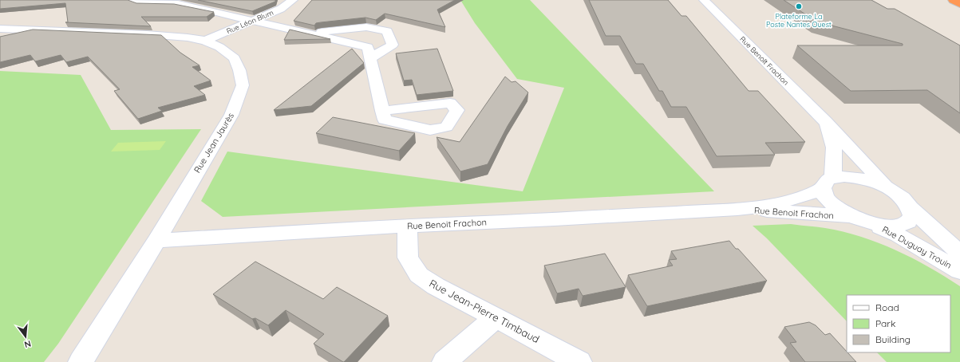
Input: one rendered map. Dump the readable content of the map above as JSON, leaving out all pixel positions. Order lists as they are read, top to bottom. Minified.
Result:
{"streets":{"street":["Rue Léon Blum","Rue Benoît Frachon","Rue Jean Jaurès","Rue Benoit Frachon","Rue Duguay Trouin","Rue Jean-Pierre Timbaud"]},"crossings":[["Rue Léon Blum","Rue Jean Jaurès"],["Rue Jean Jaurès","Rue Benoit Frachon"],["Rue Benoit Frachon","Rue Duguay Trouin"],["Rue Benoit Frachon","Rue Jean-Pierre Timbaud"]],"places":["Plateforme La Poste Nantes Ouest"],"legend":["Road","Park","Building"],"north":"bottom"}
